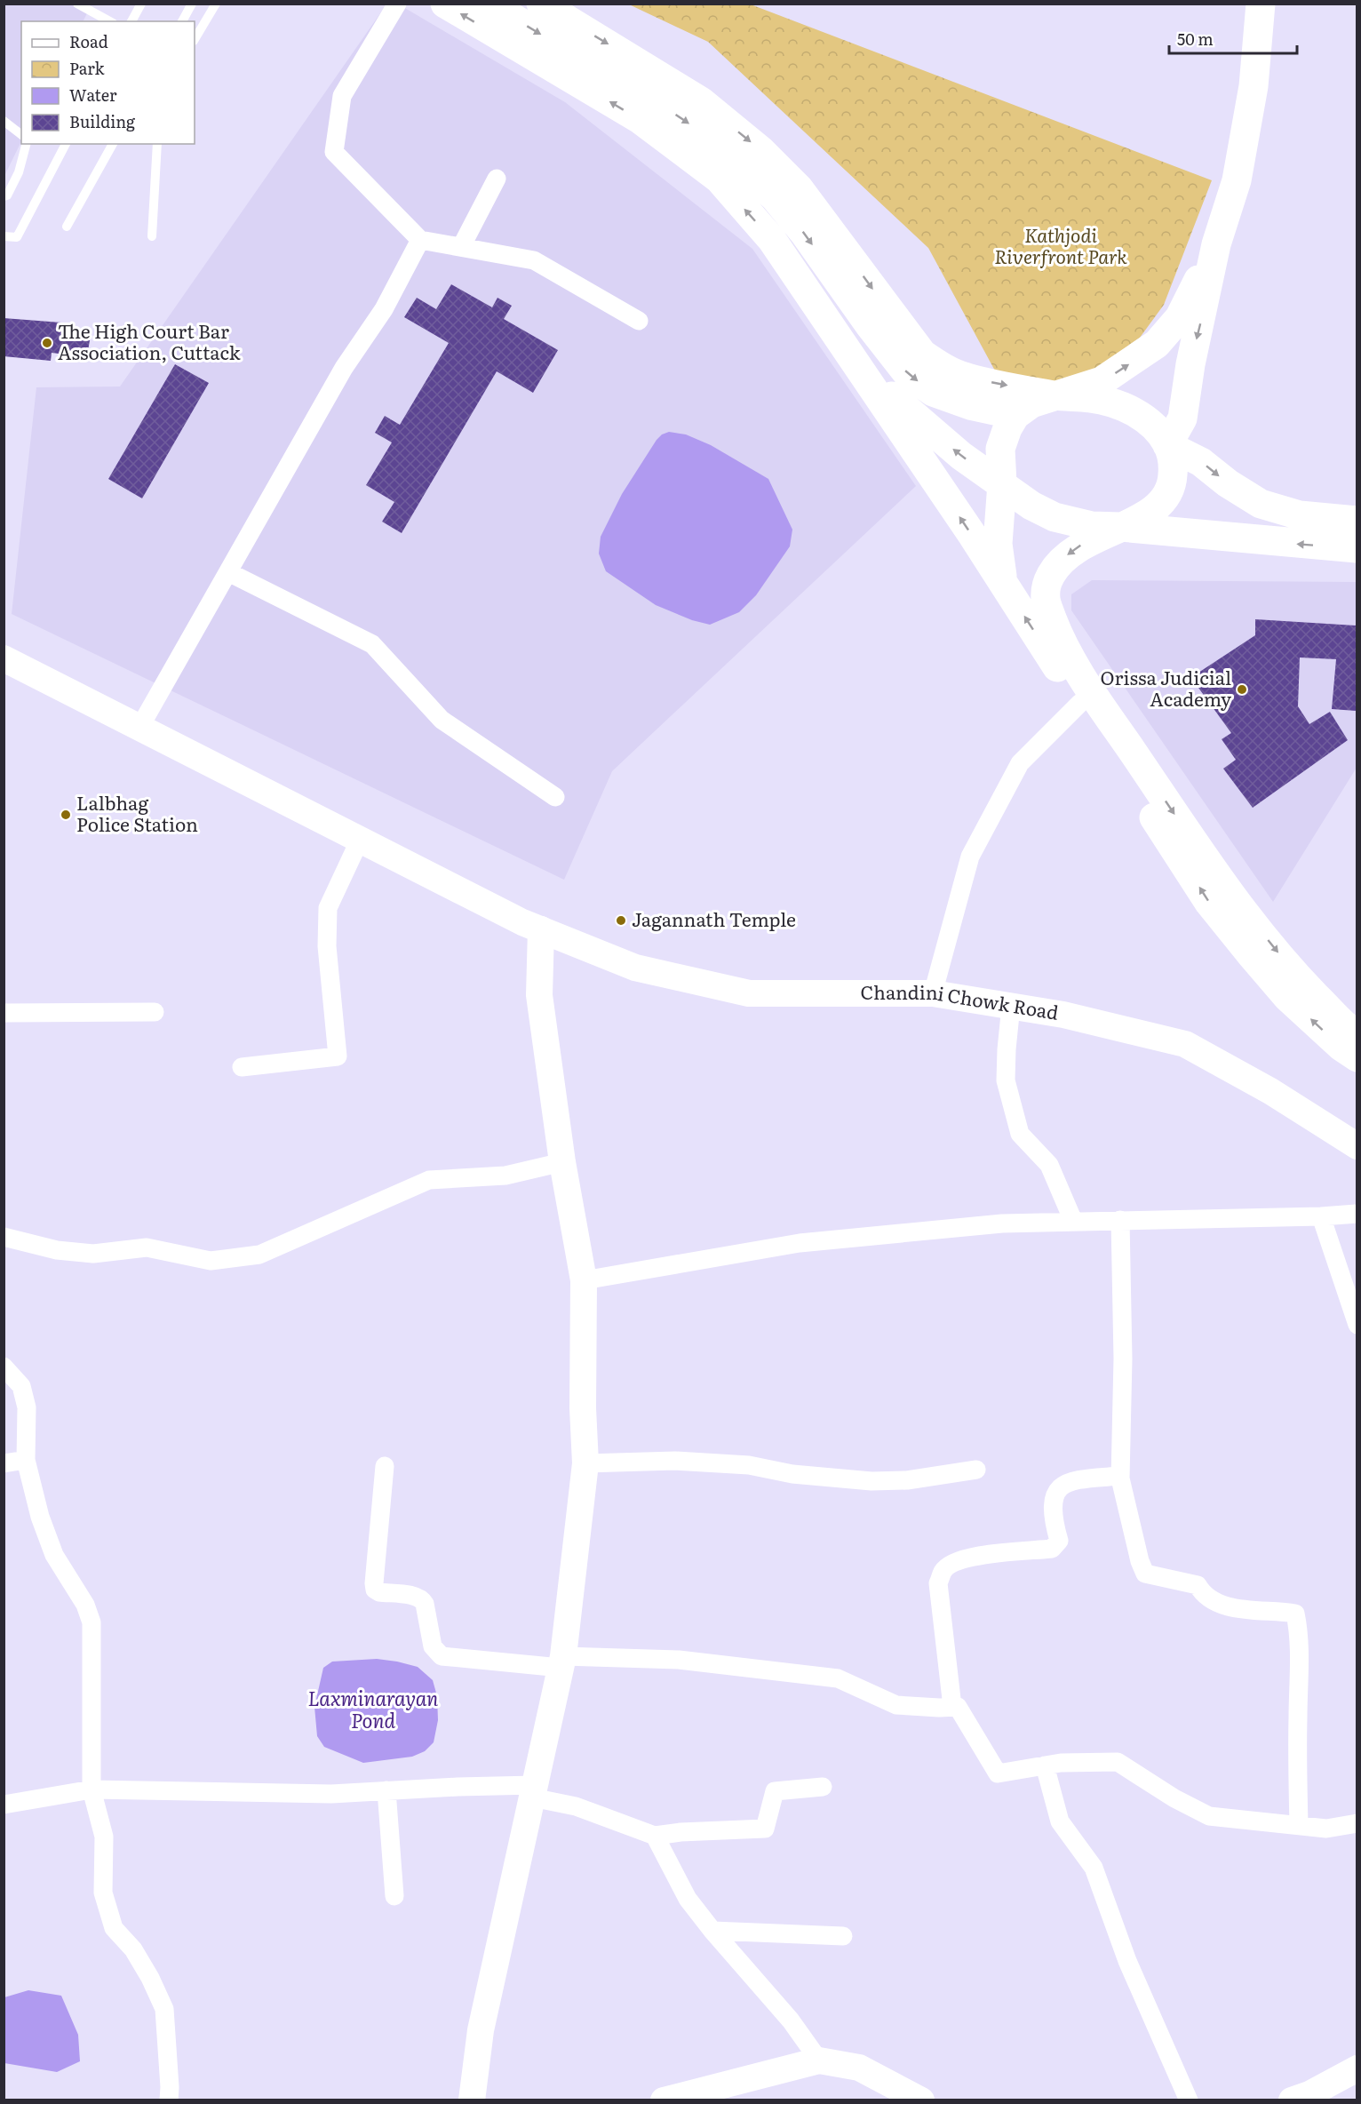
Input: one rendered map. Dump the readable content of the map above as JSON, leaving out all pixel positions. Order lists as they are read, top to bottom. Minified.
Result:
{"streets":{"main road":["Chandini Chowk Road"]},"water":["Laxminarayan Pond"],"parks":["Kathjodi Riverfront Park"],"places":["The High Court Bar Association, Cuttack","Orissa Judicial Academy","Lalbhag Police Station","Jagannath Temple"],"legend":["Road","Park","Water","Building"],"scale_bar":"50 m"}
